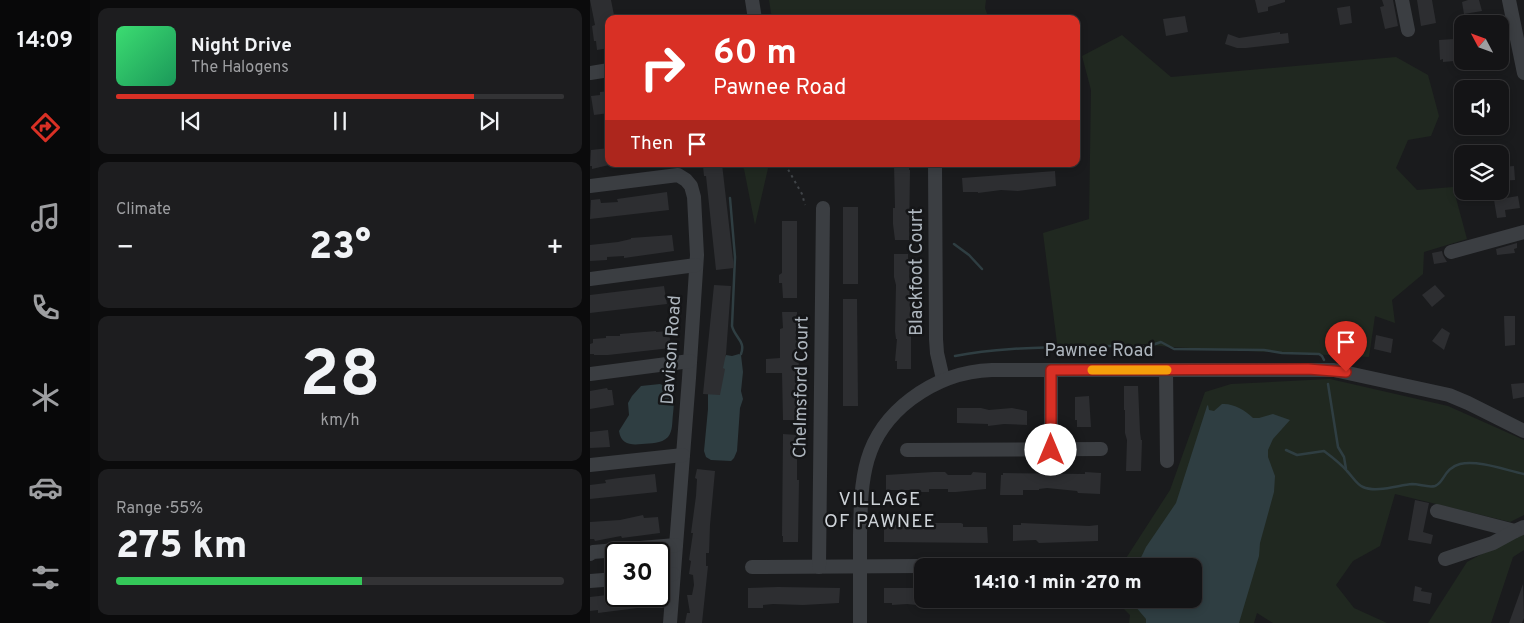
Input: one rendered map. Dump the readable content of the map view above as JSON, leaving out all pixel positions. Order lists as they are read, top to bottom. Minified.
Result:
{"streets":{"street":["Blackfoot Court","Davison Road","Pawnee Road","Chelmsford Court"]},"crossings":[["Blackfoot Court","Pawnee Road"]],"districts":["VILLAGE OF PAWNEE"],"north":"top left","page":{"tabs":"14:09","turn":["60 m","Pawnee Road"],"song":["Night Drive","The Halogens"],"then":"Then","tile":["Climate",["28","km/h"],["Range · 55%","275 km"]],"heat":["−","23°","+"],"limit":"30","trip":"14:10 · 1 min · 270 m"}}
